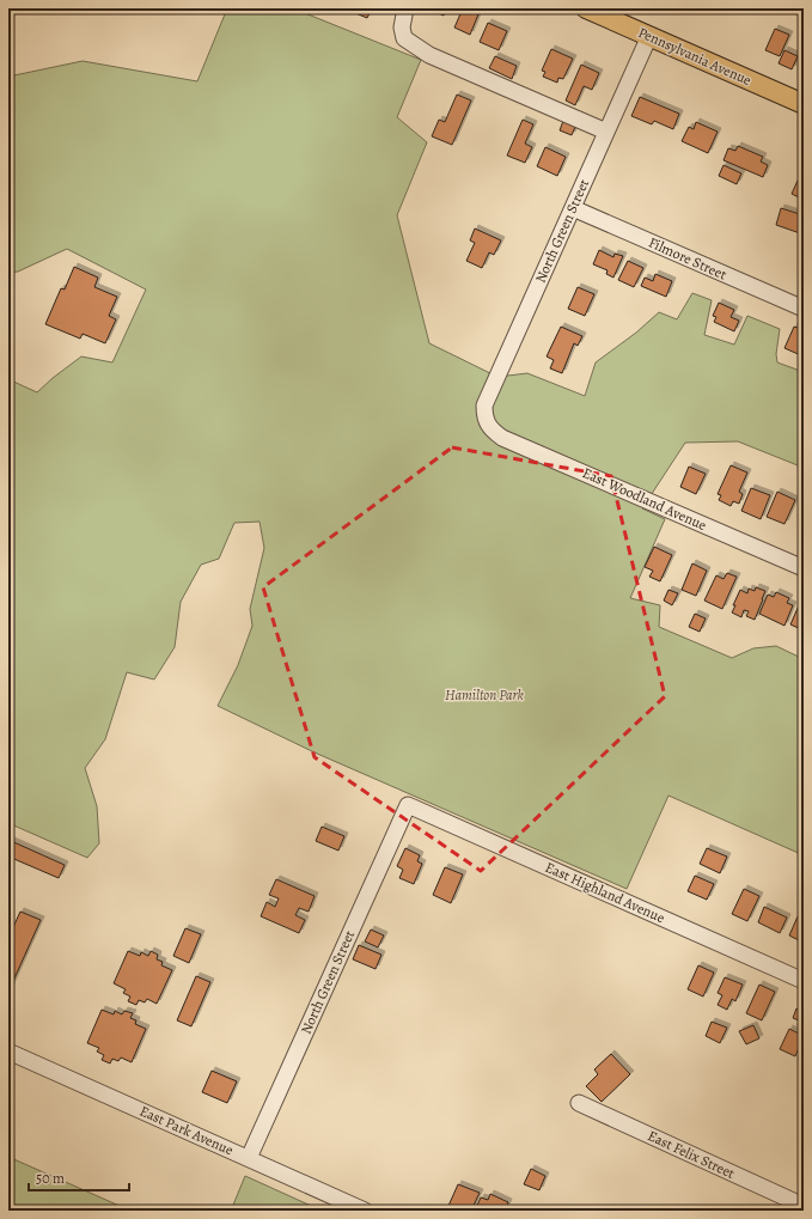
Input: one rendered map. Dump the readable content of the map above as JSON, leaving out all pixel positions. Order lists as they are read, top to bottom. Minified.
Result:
{"streets":{"main road":["Pennsylvania Avenue"],"street":["North Green Street","Filmore Street","East Woodland Avenue","East Highland Avenue","East Park Avenue","East Felix Street"]},"crossings":[["Pennsylvania Avenue","North Green Street"],["North Green Street","Filmore Street"],["North Green Street","East Woodland Avenue"],["North Green Street","East Highland Avenue"],["North Green Street","East Park Avenue"]],"parks":["Hamilton Park"],"scale_bar":"50 m"}
